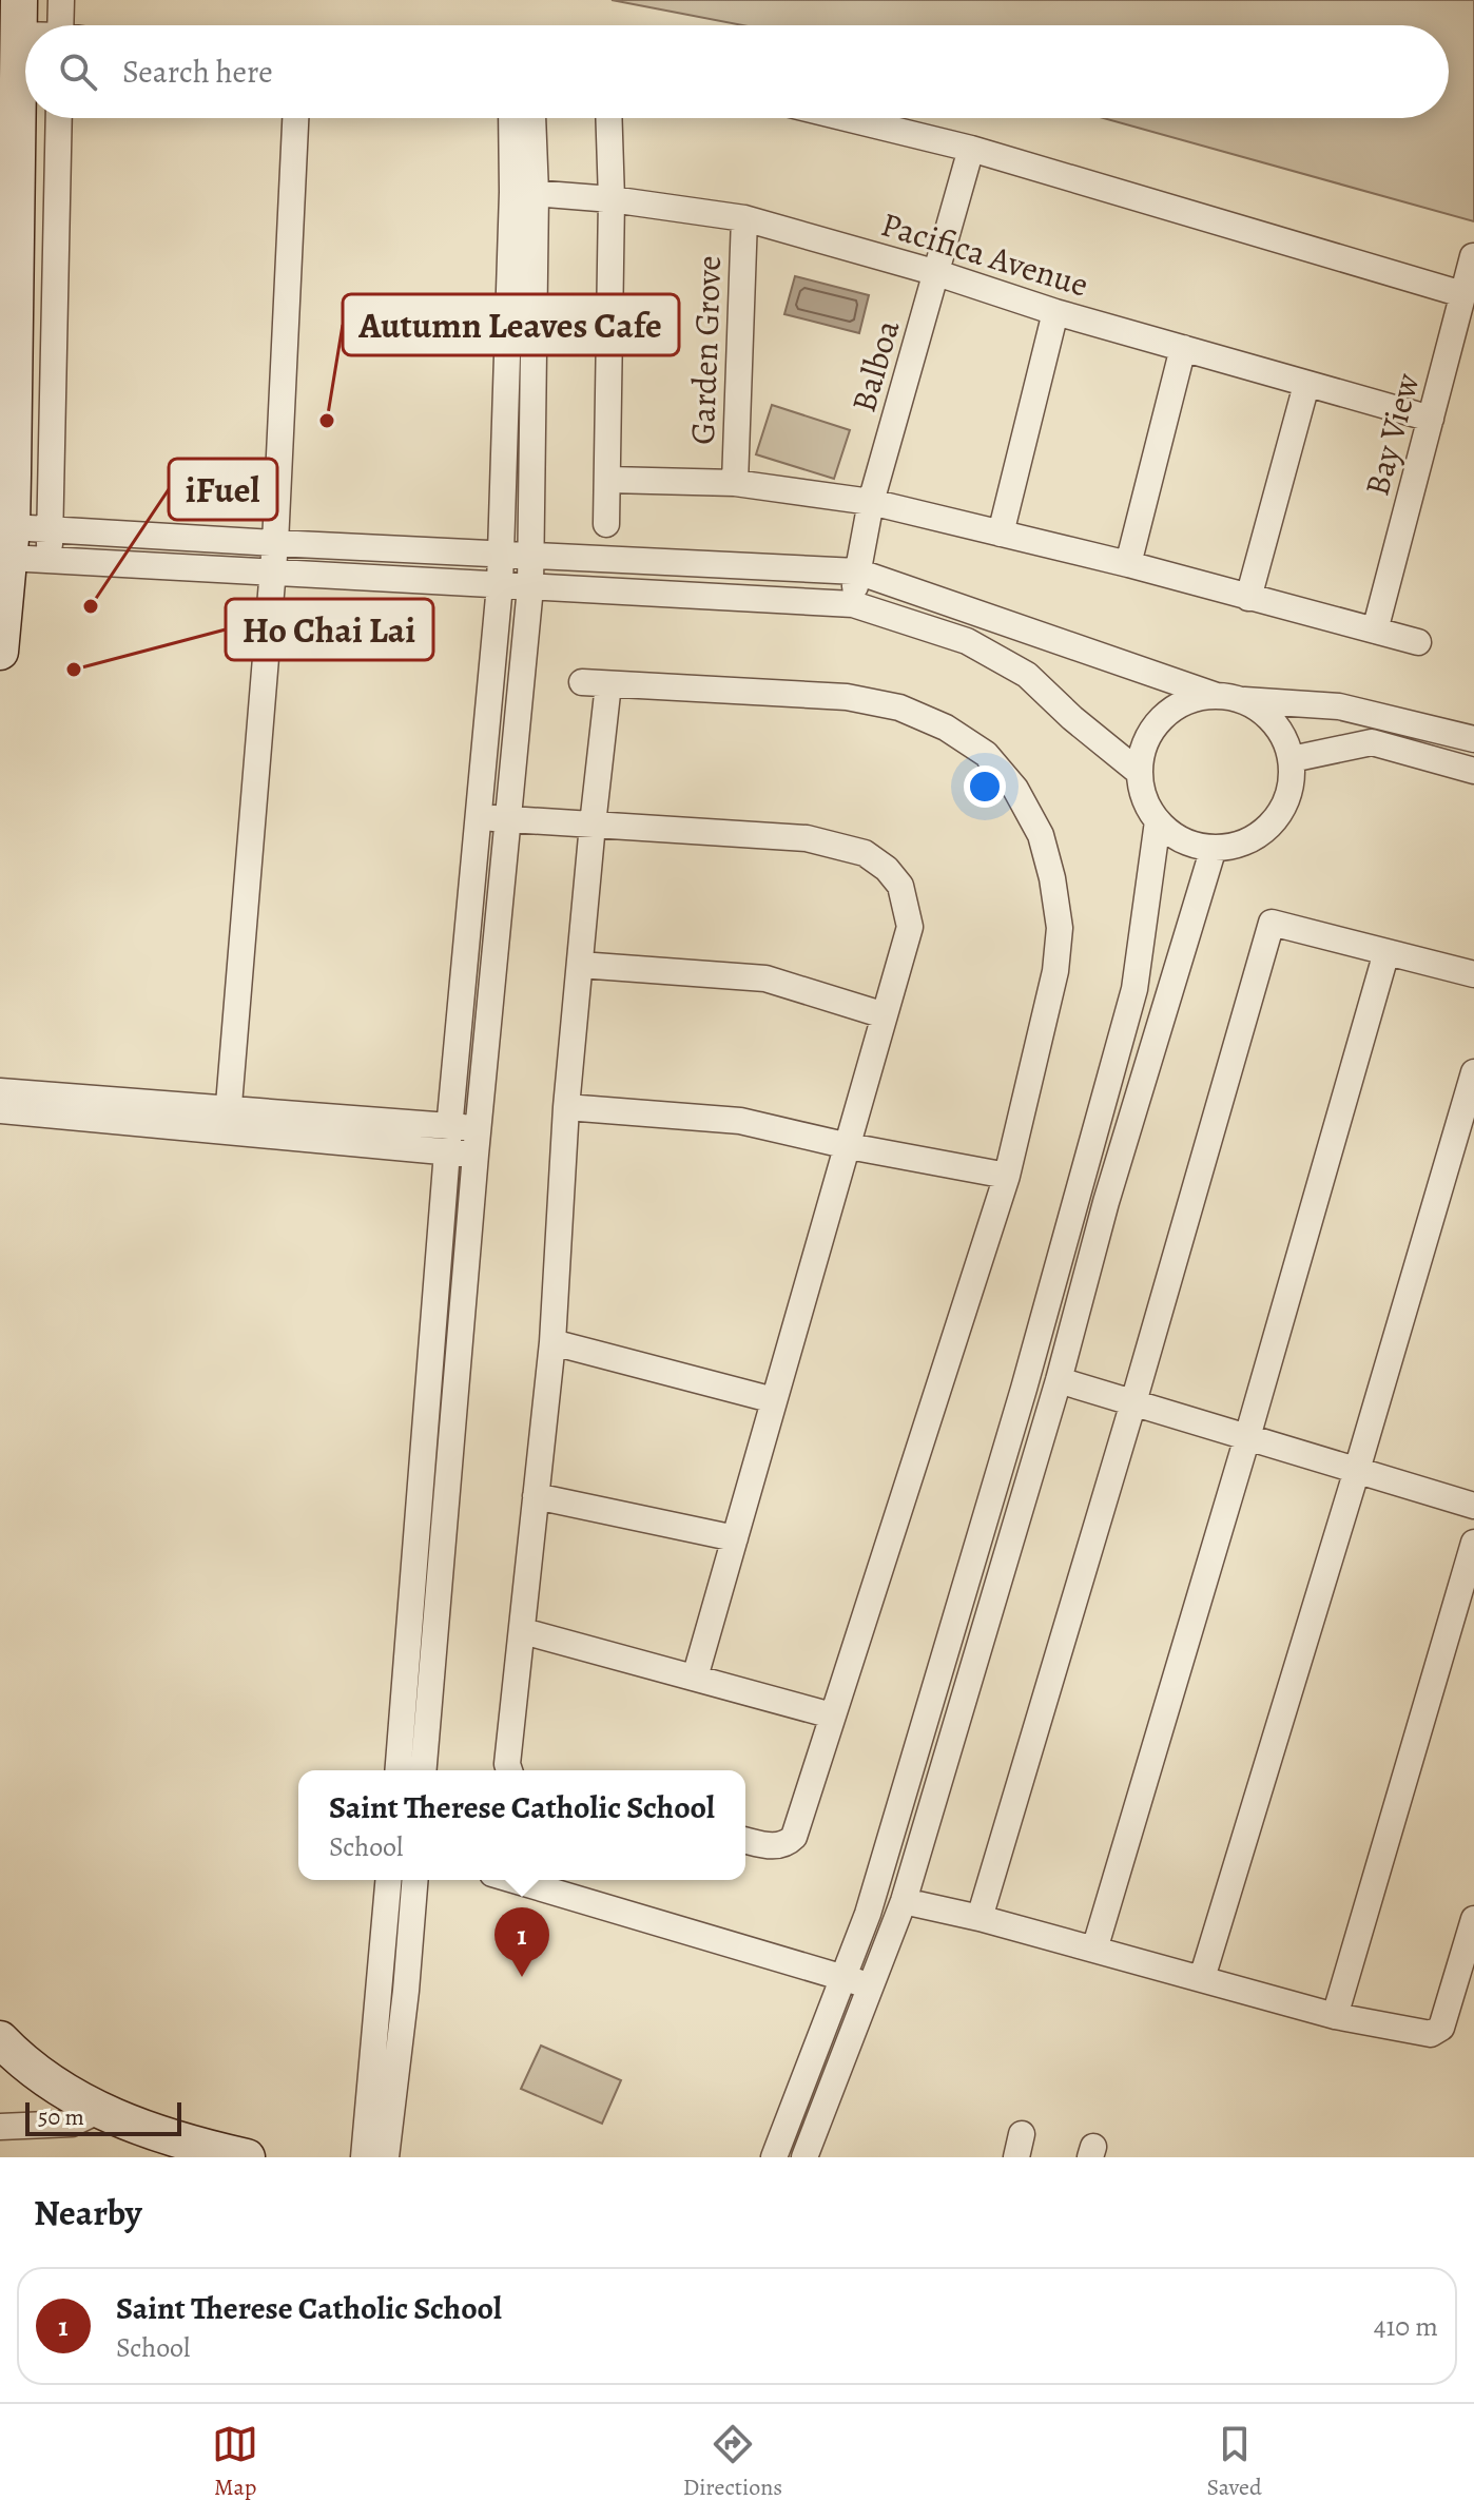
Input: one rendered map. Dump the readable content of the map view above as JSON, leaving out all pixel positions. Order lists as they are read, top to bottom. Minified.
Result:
{"streets":{"street":["Pacifica Avenue","Garden Grove","Balboa","Bay View"]},"crossings":[["Pacifica Avenue","Garden Grove"],["Pacifica Avenue","Balboa"],["Pacifica Avenue","Bay View"]],"places":["Autumn Leaves Cafe","iFuel","Ho Chai Lai"],"scale_bar":"50 m","page":{"search":"Search here","popup":["Saint Therese Catholic School","School"],"pins":"1","scale":"50 m","heading":"Nearby","list":[{"mark":"1","name":"Saint Therese Catholic School","note":"School","value":"410 m"}],"nav":["Map","Directions","Saved"]}}
